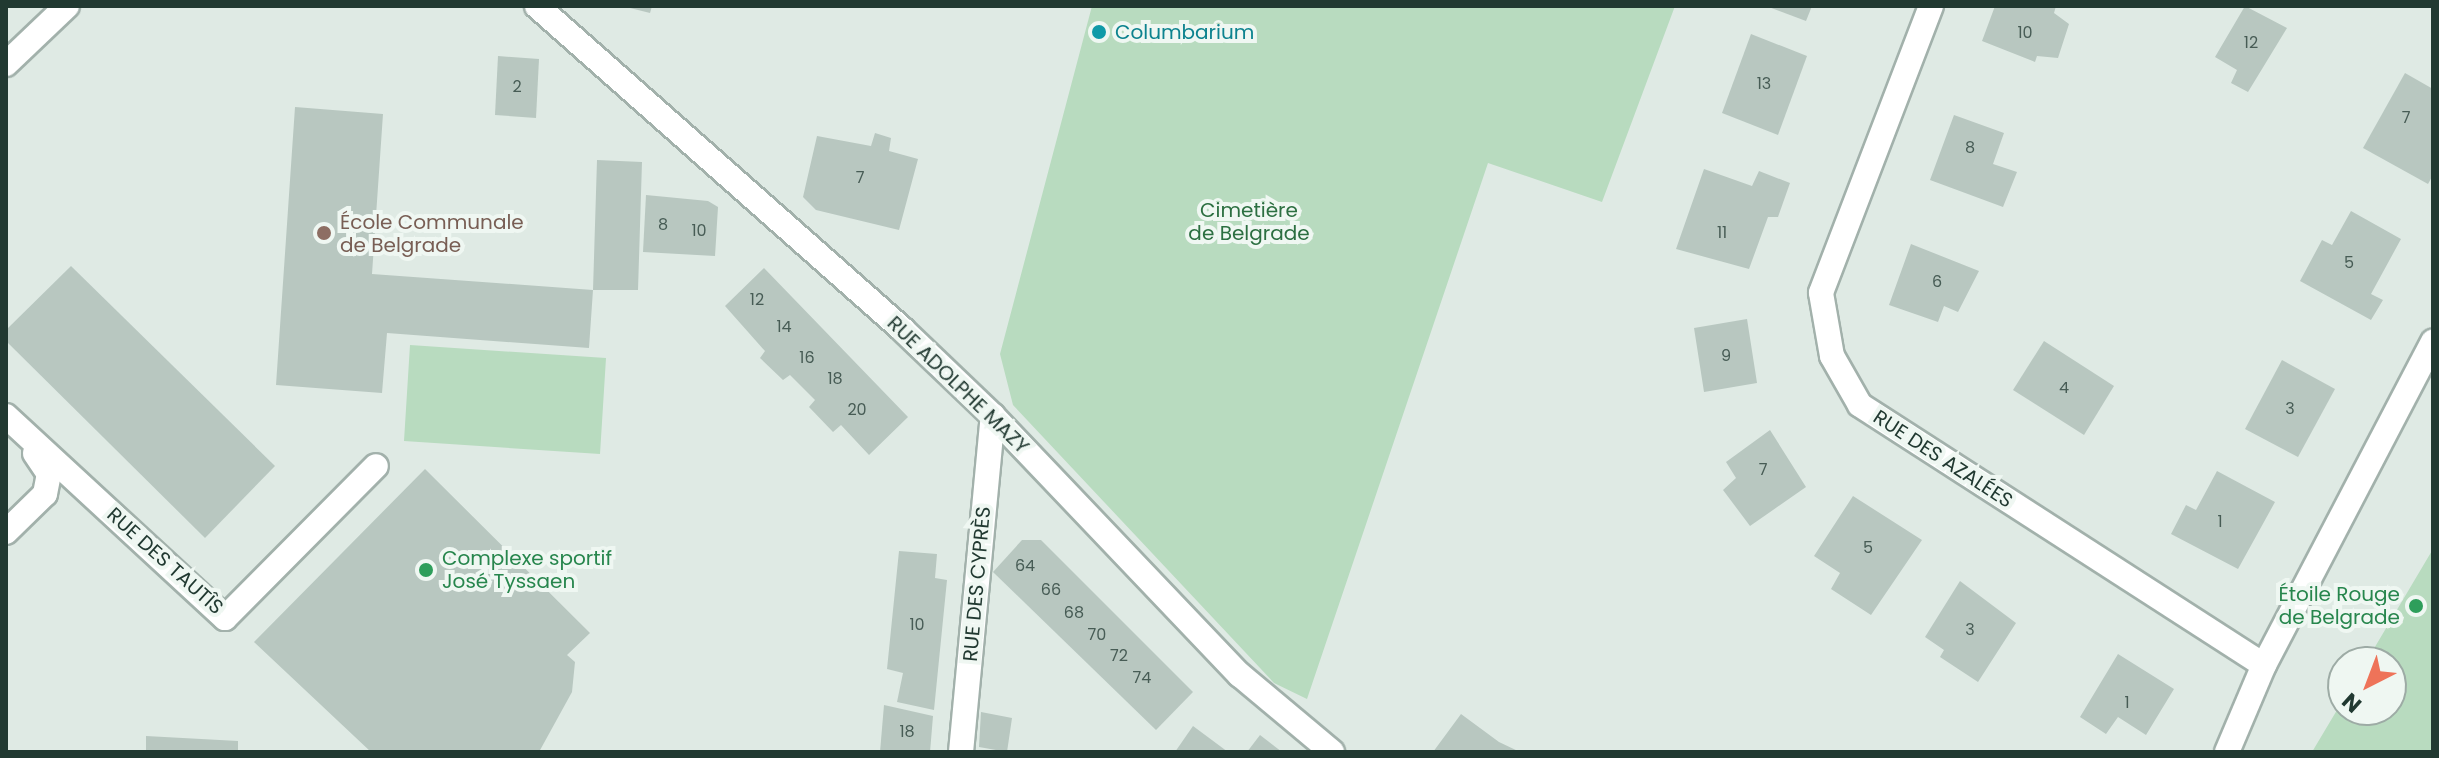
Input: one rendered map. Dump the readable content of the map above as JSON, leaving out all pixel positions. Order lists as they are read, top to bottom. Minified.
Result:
{"streets":{"street":["RUE ADOLPHE MAZY","RUE DES AZALÉES","RUE DES TAUTÎS","RUE DES CYPRÈS"]},"crossings":[["RUE ADOLPHE MAZY","RUE DES CYPRÈS"]],"parks":["Cimetière de Belgrade"],"places":["Columbarium","École Communale de Belgrade","Complexe sportif José Tyssaen","Étoile Rouge de Belgrade"],"house_numbers":["10","12","13","2","7","8","7","8","10","11","5","6","12","14","9","16","18","4","3","20","7","1","5","64","66","68","10","3","70","72","74","1","18"],"north":"bottom left"}
